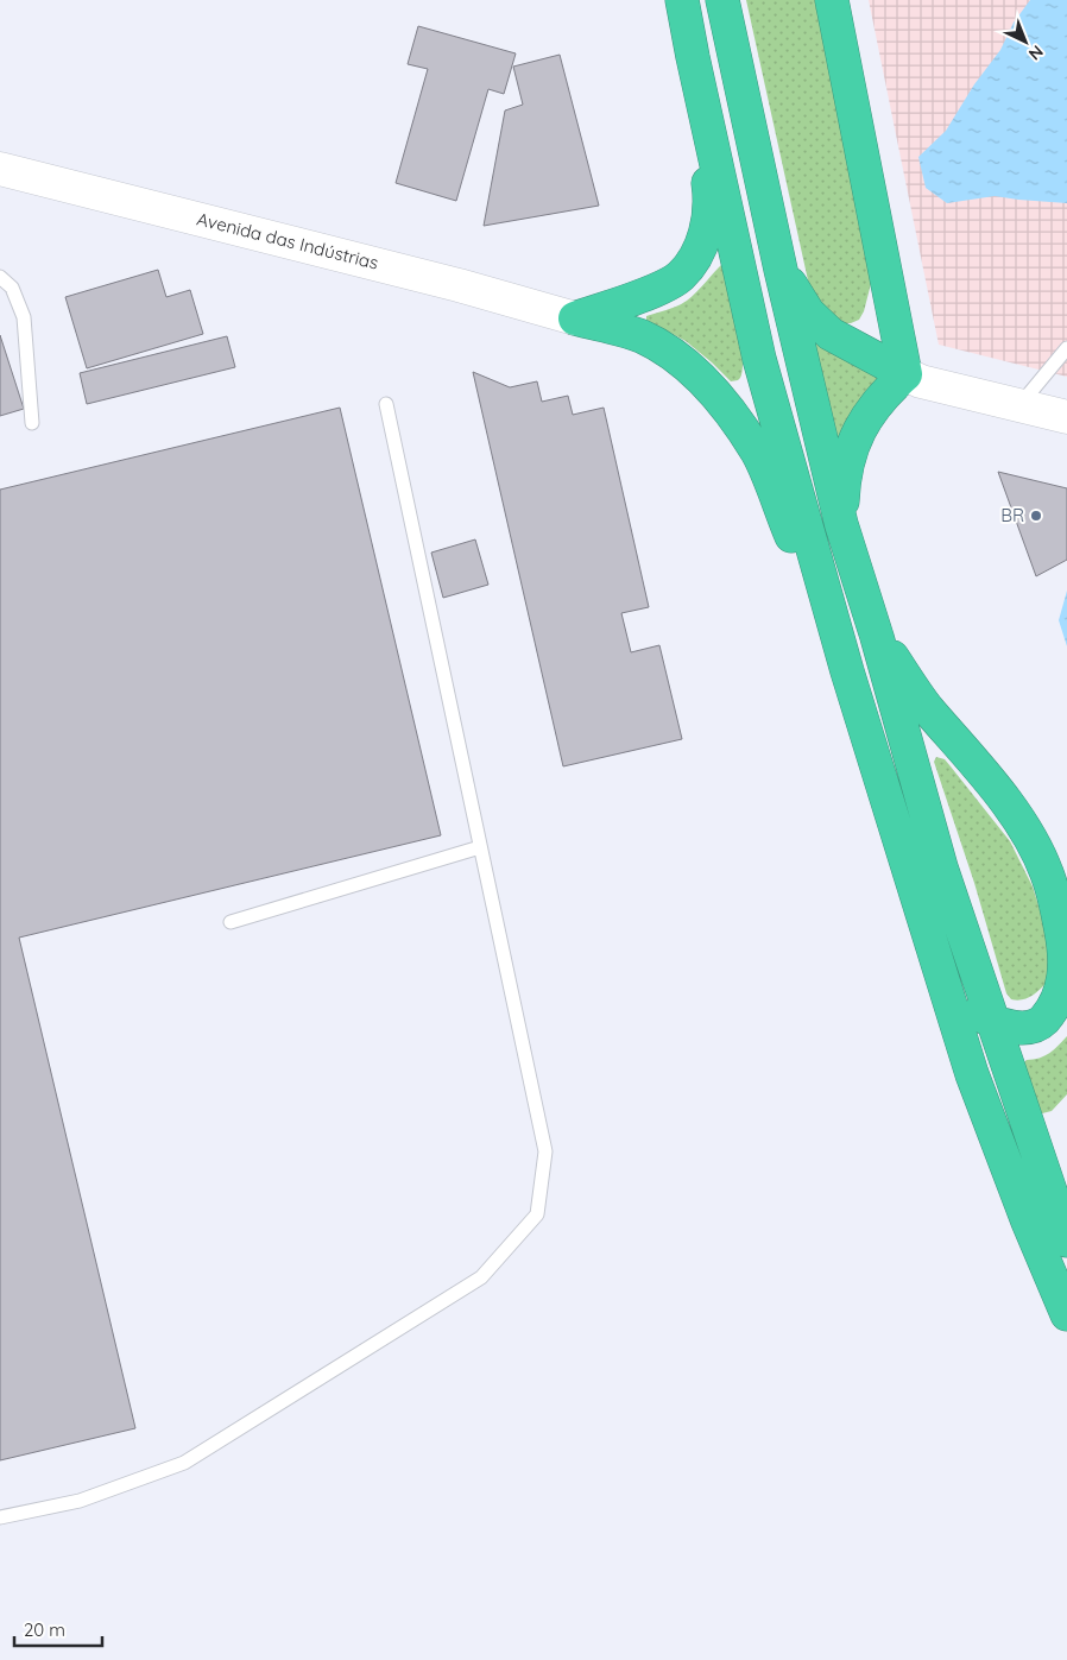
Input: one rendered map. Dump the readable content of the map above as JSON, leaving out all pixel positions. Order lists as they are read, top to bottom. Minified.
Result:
{"streets":{"main road":["Avenida das Indústrias"]},"places":["BR"],"scale_bar":"20 m","north":"bottom right"}
